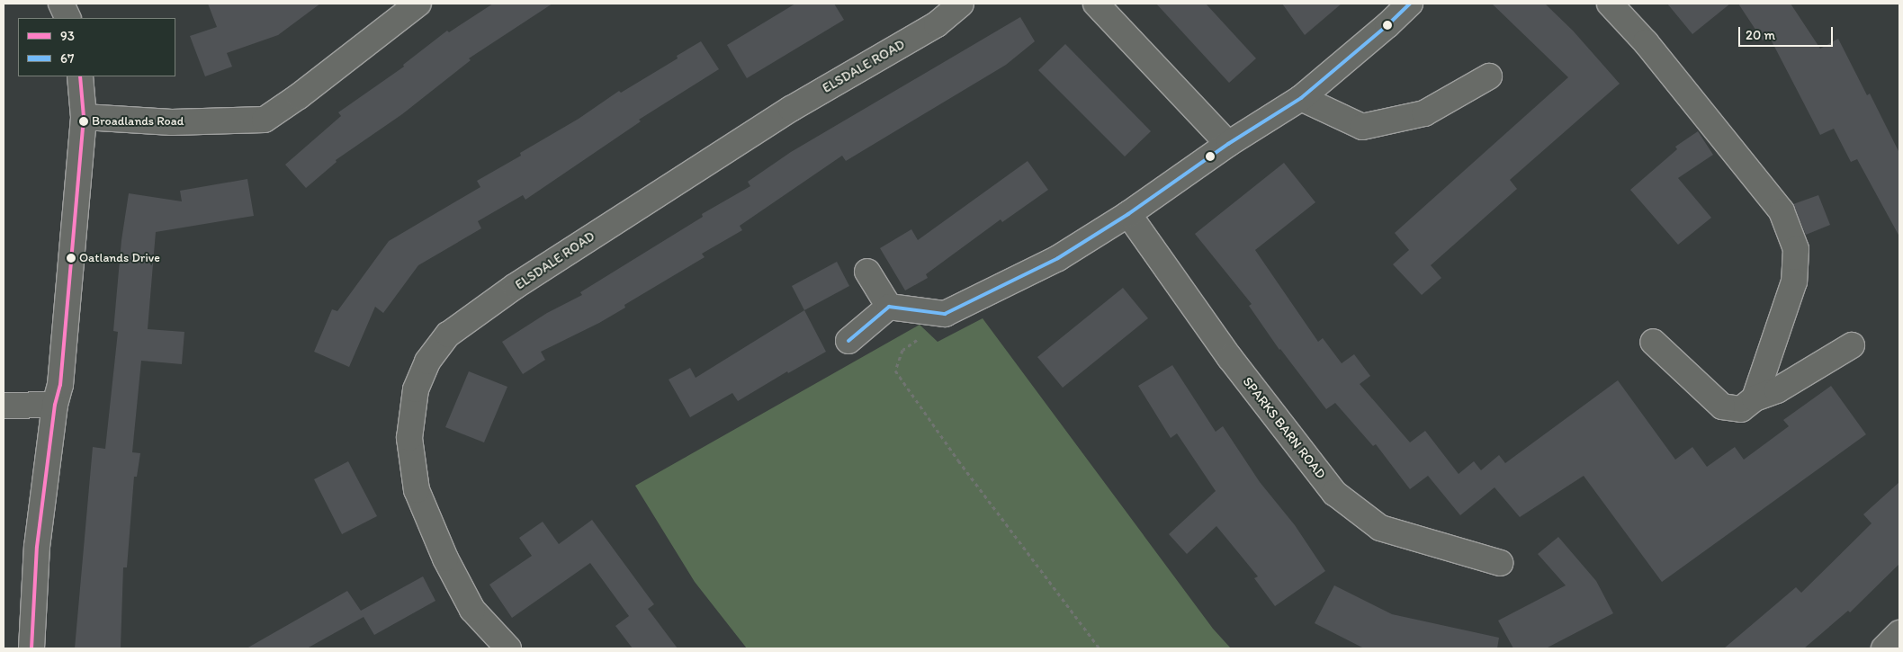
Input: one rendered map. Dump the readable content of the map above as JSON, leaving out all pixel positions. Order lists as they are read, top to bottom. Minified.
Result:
{"streets":{"street":["ELSDALE ROAD","SPARKS BARN ROAD"]},"places":["Broadlands Road","Oatlands Drive"],"lines":["transit line 67","transit line 93"],"legend":["93","67"],"scale_bar":"20 m"}
